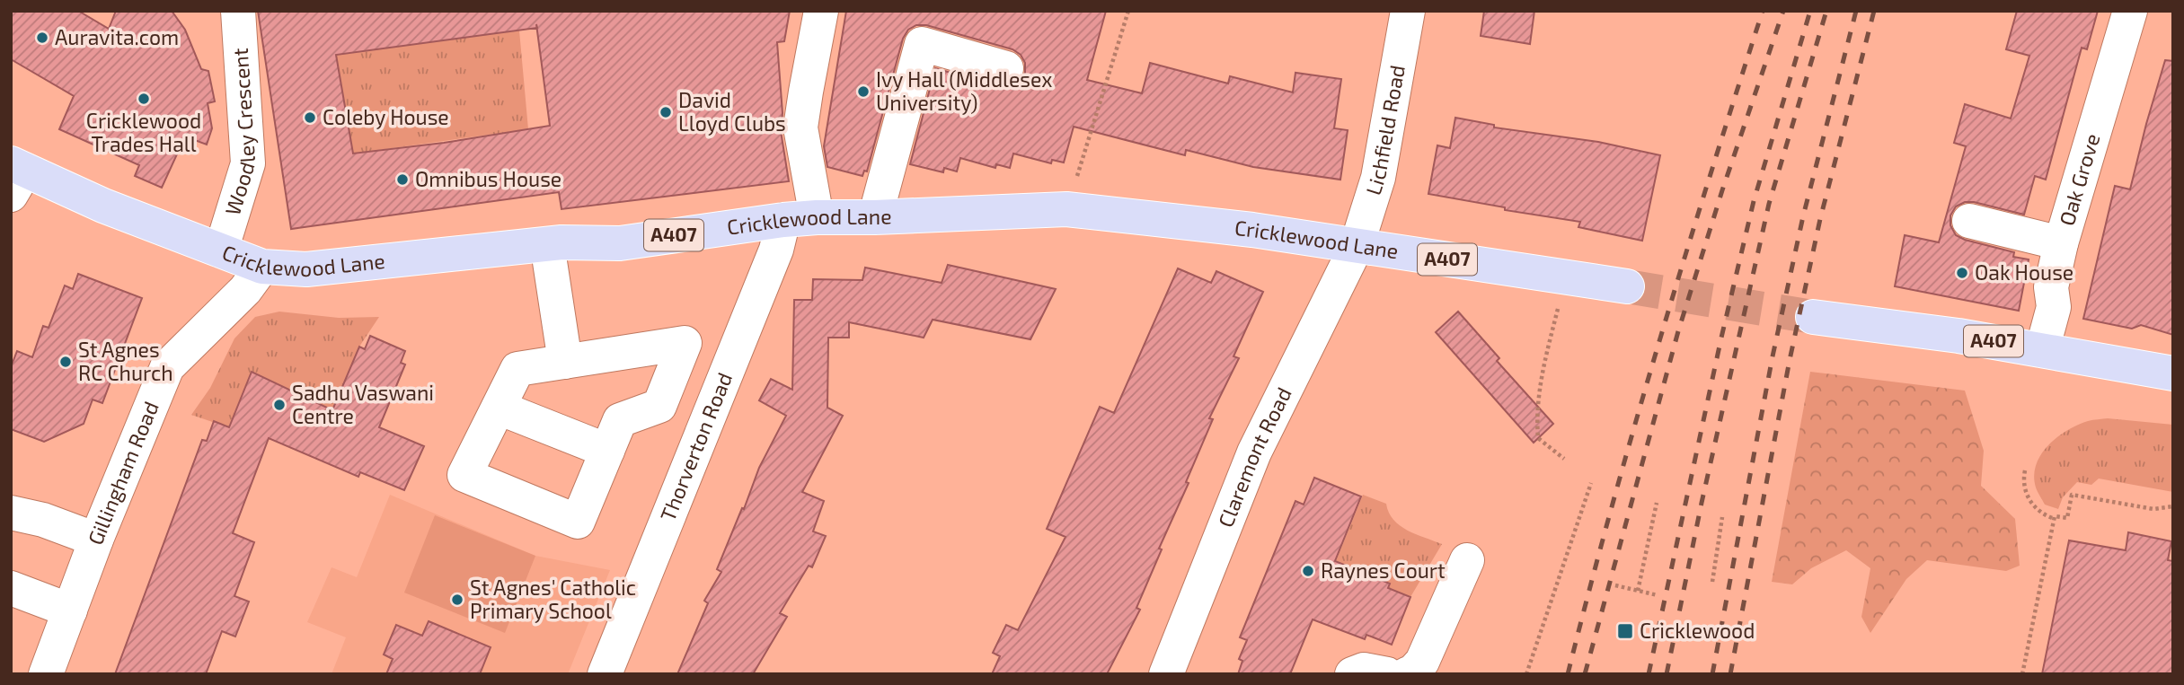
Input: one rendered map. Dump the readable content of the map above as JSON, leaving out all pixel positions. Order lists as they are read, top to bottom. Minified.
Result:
{"streets":{"main road":["Cricklewood Lane","A407"],"street":["Lichfield Road","Woodley Crescent","Oak Grove","Thorverton Road","Claremont Road","Gillingham Road"]},"crossings":[["Lichfield Road","Cricklewood Lane"],["Lichfield Road","Claremont Road"],["Woodley Crescent","Cricklewood Lane"],["Oak Grove","A407"],["Cricklewood Lane","Thorverton Road"],["Cricklewood Lane","Claremont Road"],["Cricklewood Lane","Gillingham Road"]],"places":{"other":["Auravita.com","Ivy Hall (Middlesex University)","Cricklewood Trades Hall","David Lloyd Clubs","Coleby House","Omnibus House","Oak House","St Agnes RC Church","Sadhu Vaswani Centre","Raynes Court","St Agnes' Catholic Primary School"],"transit":["Cricklewood"]}}
